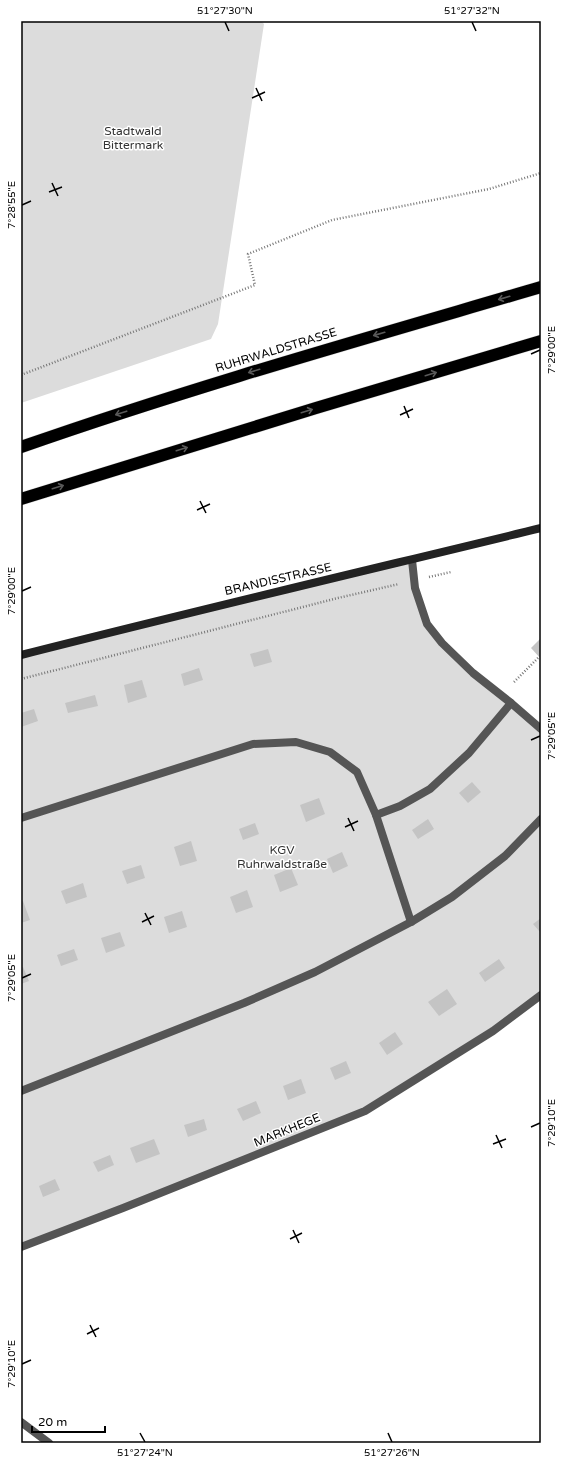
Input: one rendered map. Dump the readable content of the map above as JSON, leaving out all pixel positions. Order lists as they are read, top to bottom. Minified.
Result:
{"streets":{"highway":["RUHRWALDSTRASSE"],"street":["BRANDISSTRASSE","MARKHEGE"]},"parks":["Stadtwald Bittermark","KGV Ruhrwaldstraße"],"scale_bar":"20 m","coordinates":["51°27'30\"N","51°27'32\"N","7°28'55\"E","7°29'00\"E","7°29'05\"E","7°29'10\"E","51°27'24\"N","51°27'26\"N"]}
